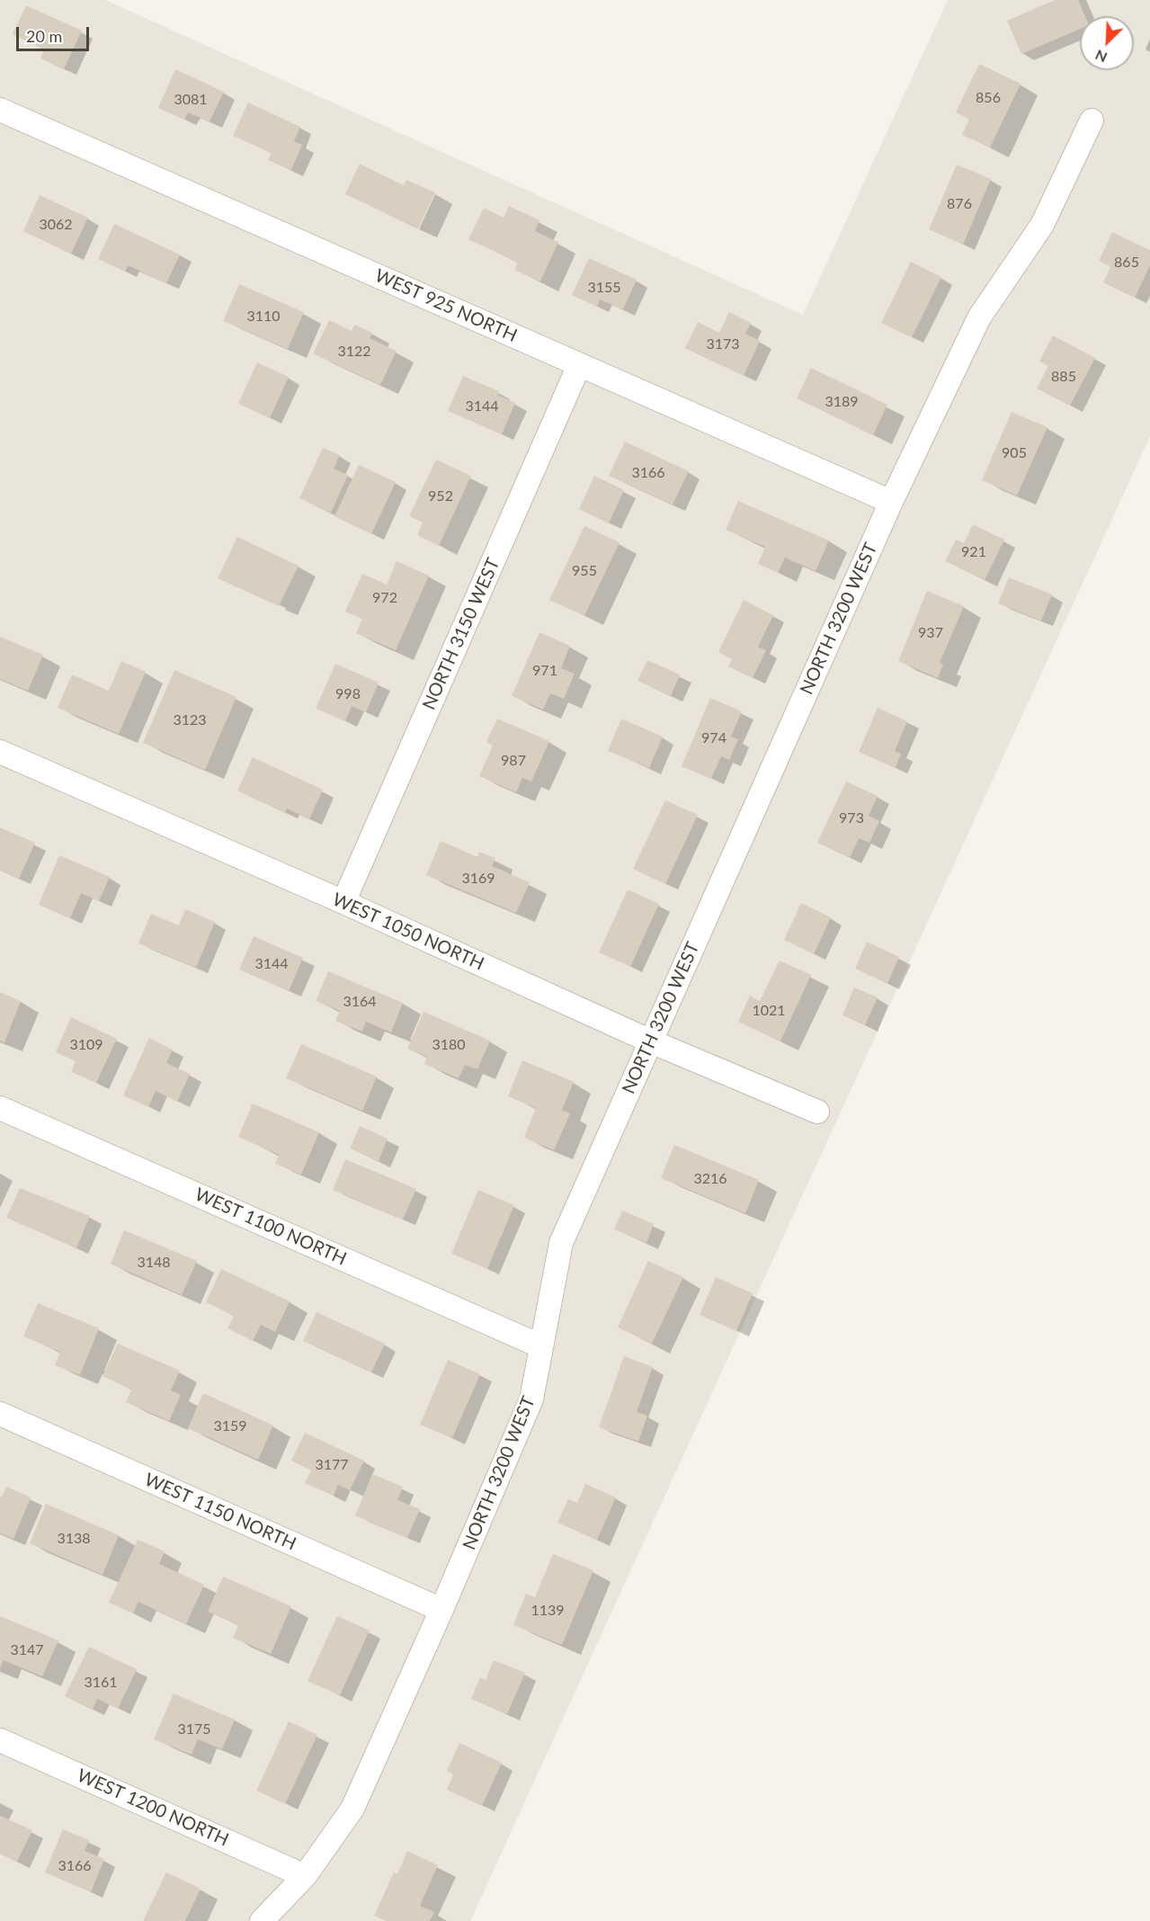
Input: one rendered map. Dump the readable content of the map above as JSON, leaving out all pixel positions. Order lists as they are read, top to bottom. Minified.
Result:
{"streets":{"street":["WEST 925 NORTH","NORTH 3200 WEST","NORTH 3150 WEST","WEST 1050 NORTH","WEST 1100 NORTH","WEST 1150 NORTH","WEST 1200 NORTH"]},"crossings":[["WEST 925 NORTH","NORTH 3200 WEST"],["WEST 925 NORTH","NORTH 3150 WEST"],["NORTH 3200 WEST","WEST 1050 NORTH"],["NORTH 3200 WEST","WEST 1100 NORTH"],["NORTH 3200 WEST","WEST 1150 NORTH"],["NORTH 3200 WEST","WEST 1200 NORTH"],["NORTH 3150 WEST","WEST 1050 NORTH"]],"house_numbers":["856","3081","876","3062","865","3155","3110","3173","3122","885","3189","3144","905","3166","952","921","955","972","937","971","998","3123","974","987","973","3169","3144","3164","1021","3109","3180","3216","3148","3159","3177","3138","1139","3147","3161","3175","3166"],"scale_bar":"20 m","north":"bottom left"}
